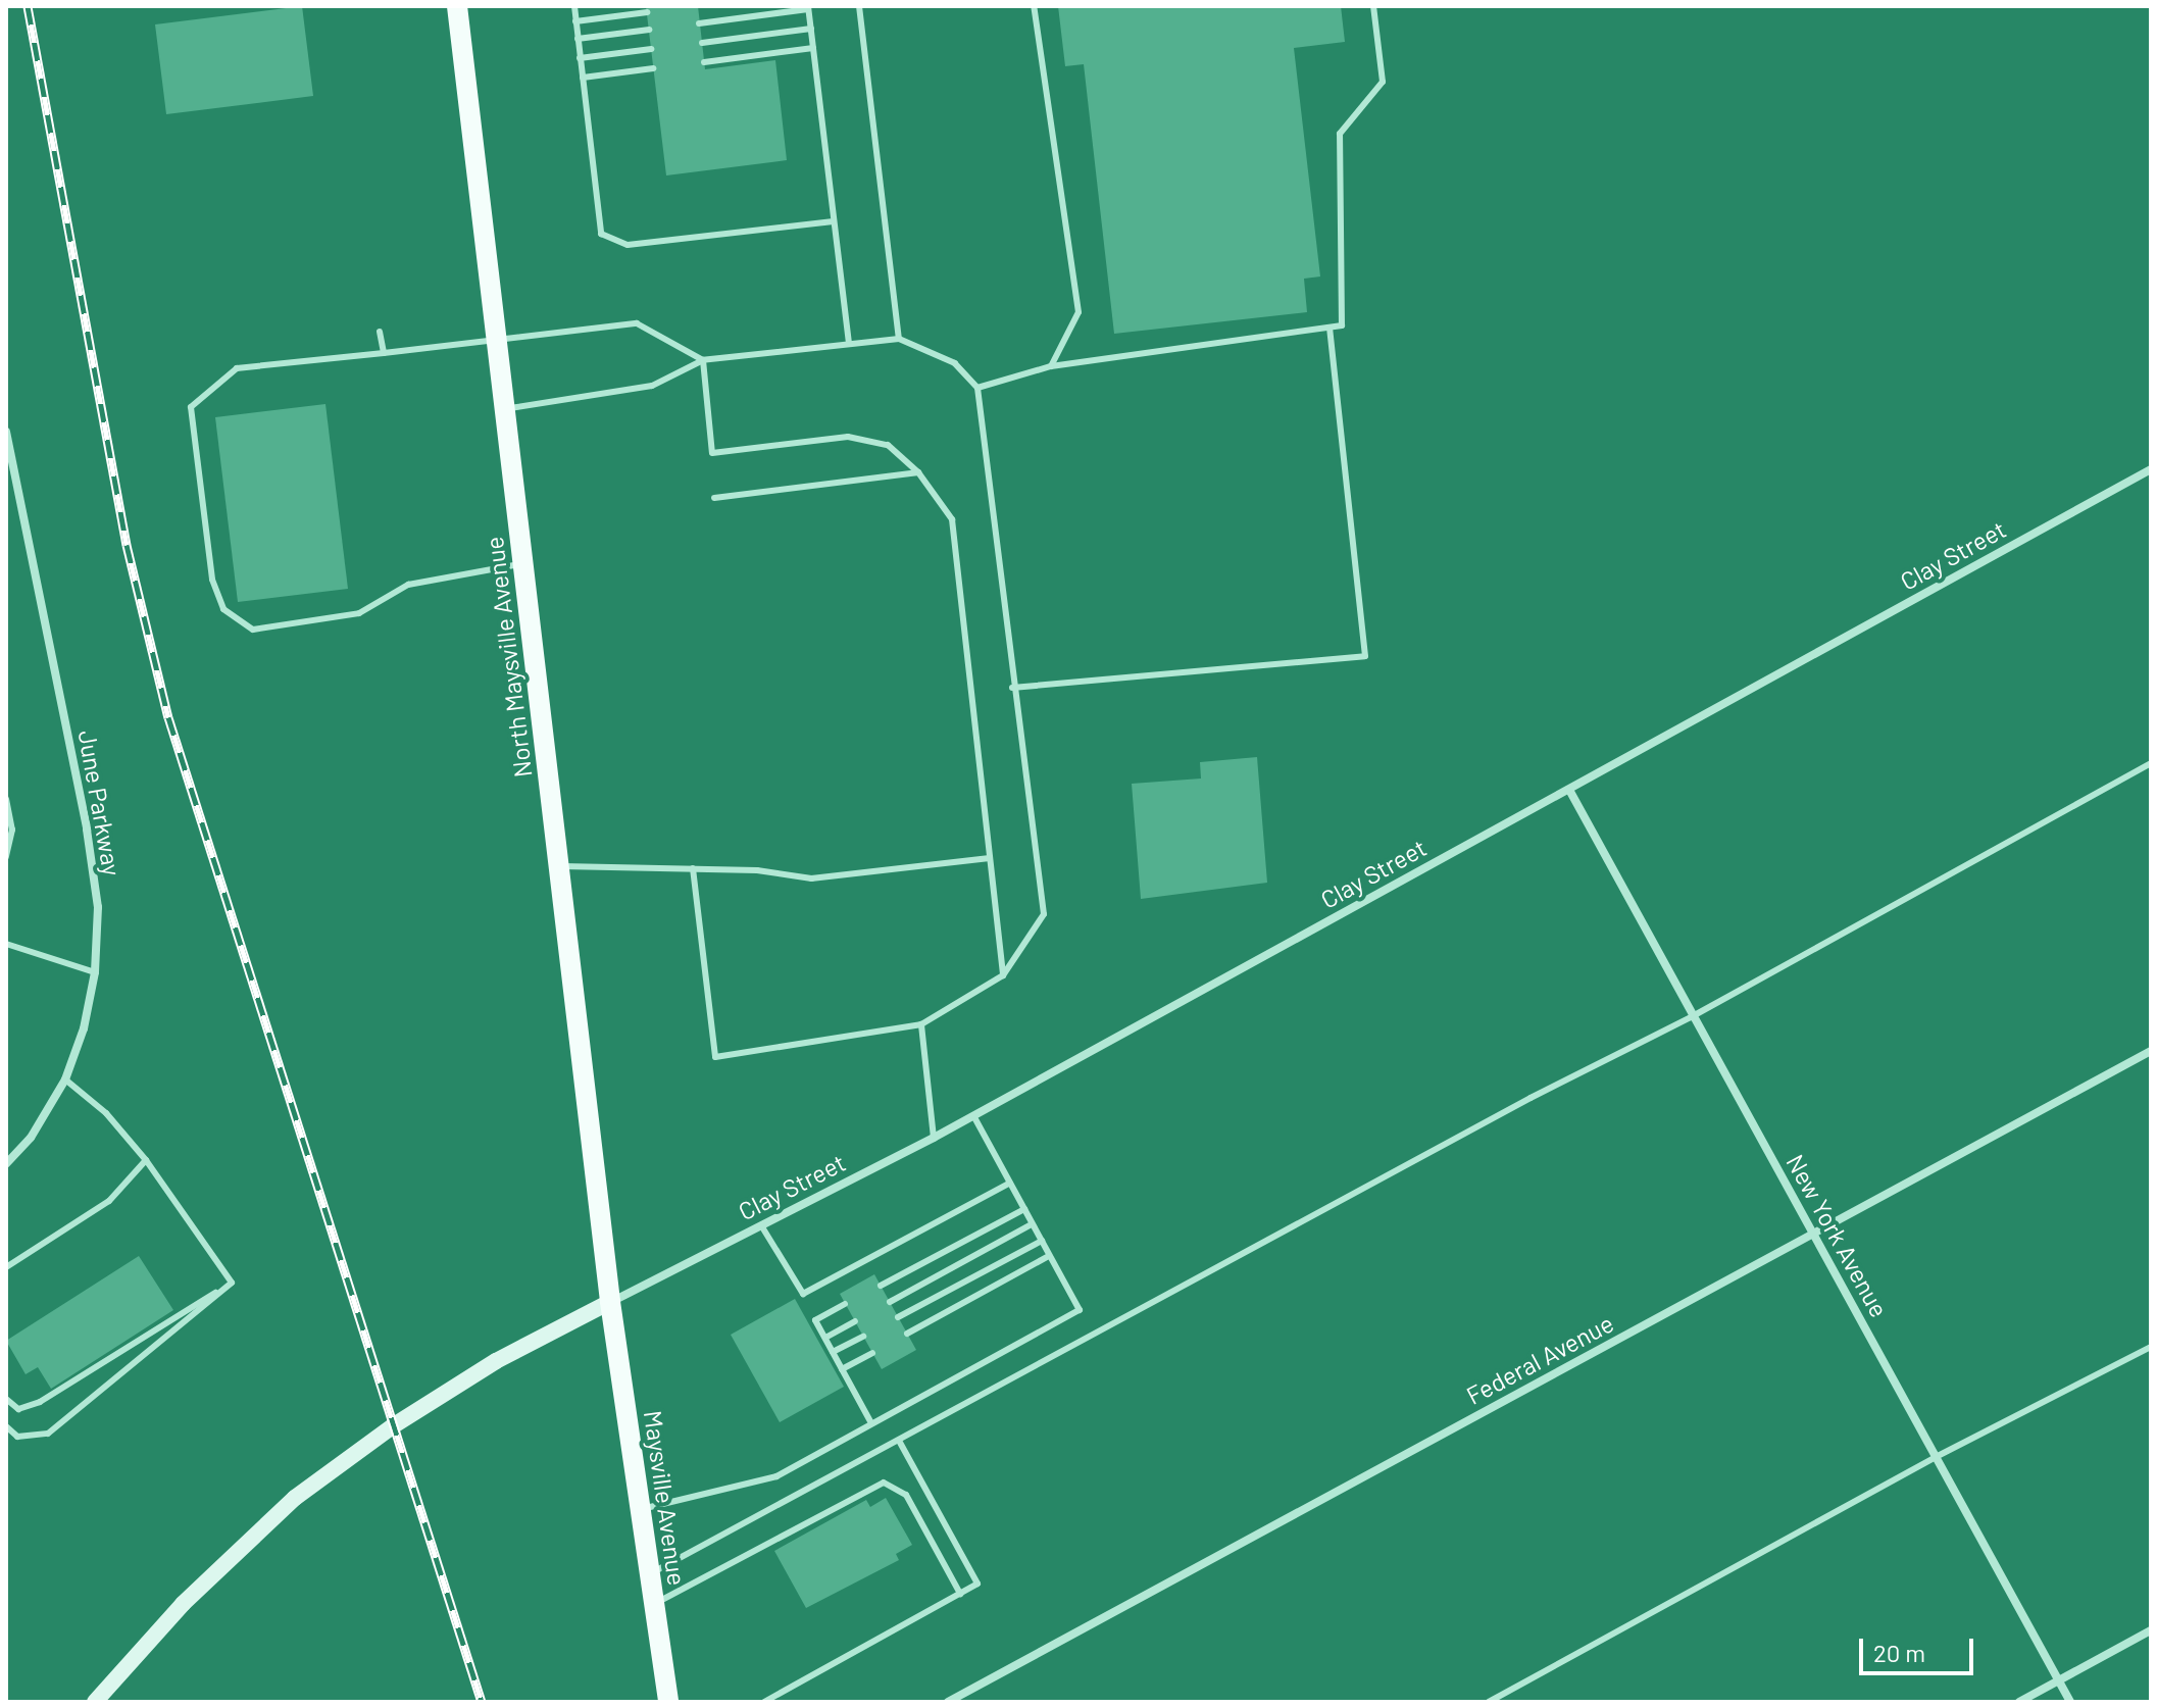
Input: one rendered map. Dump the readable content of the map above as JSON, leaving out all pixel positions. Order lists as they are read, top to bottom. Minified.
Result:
{"streets":{"main road":["North Maysville Avenue","Maysville Avenue"],"street":["Clay Street","June Parkway","New York Avenue","Federal Avenue"]},"crossings":[["Clay Street","North Maysville Avenue"],["Clay Street","New York Avenue"],["Clay Street","Maysville Avenue"],["North Maysville Avenue","Maysville Avenue"],["New York Avenue","Federal Avenue"]],"scale_bar":"20 m"}
